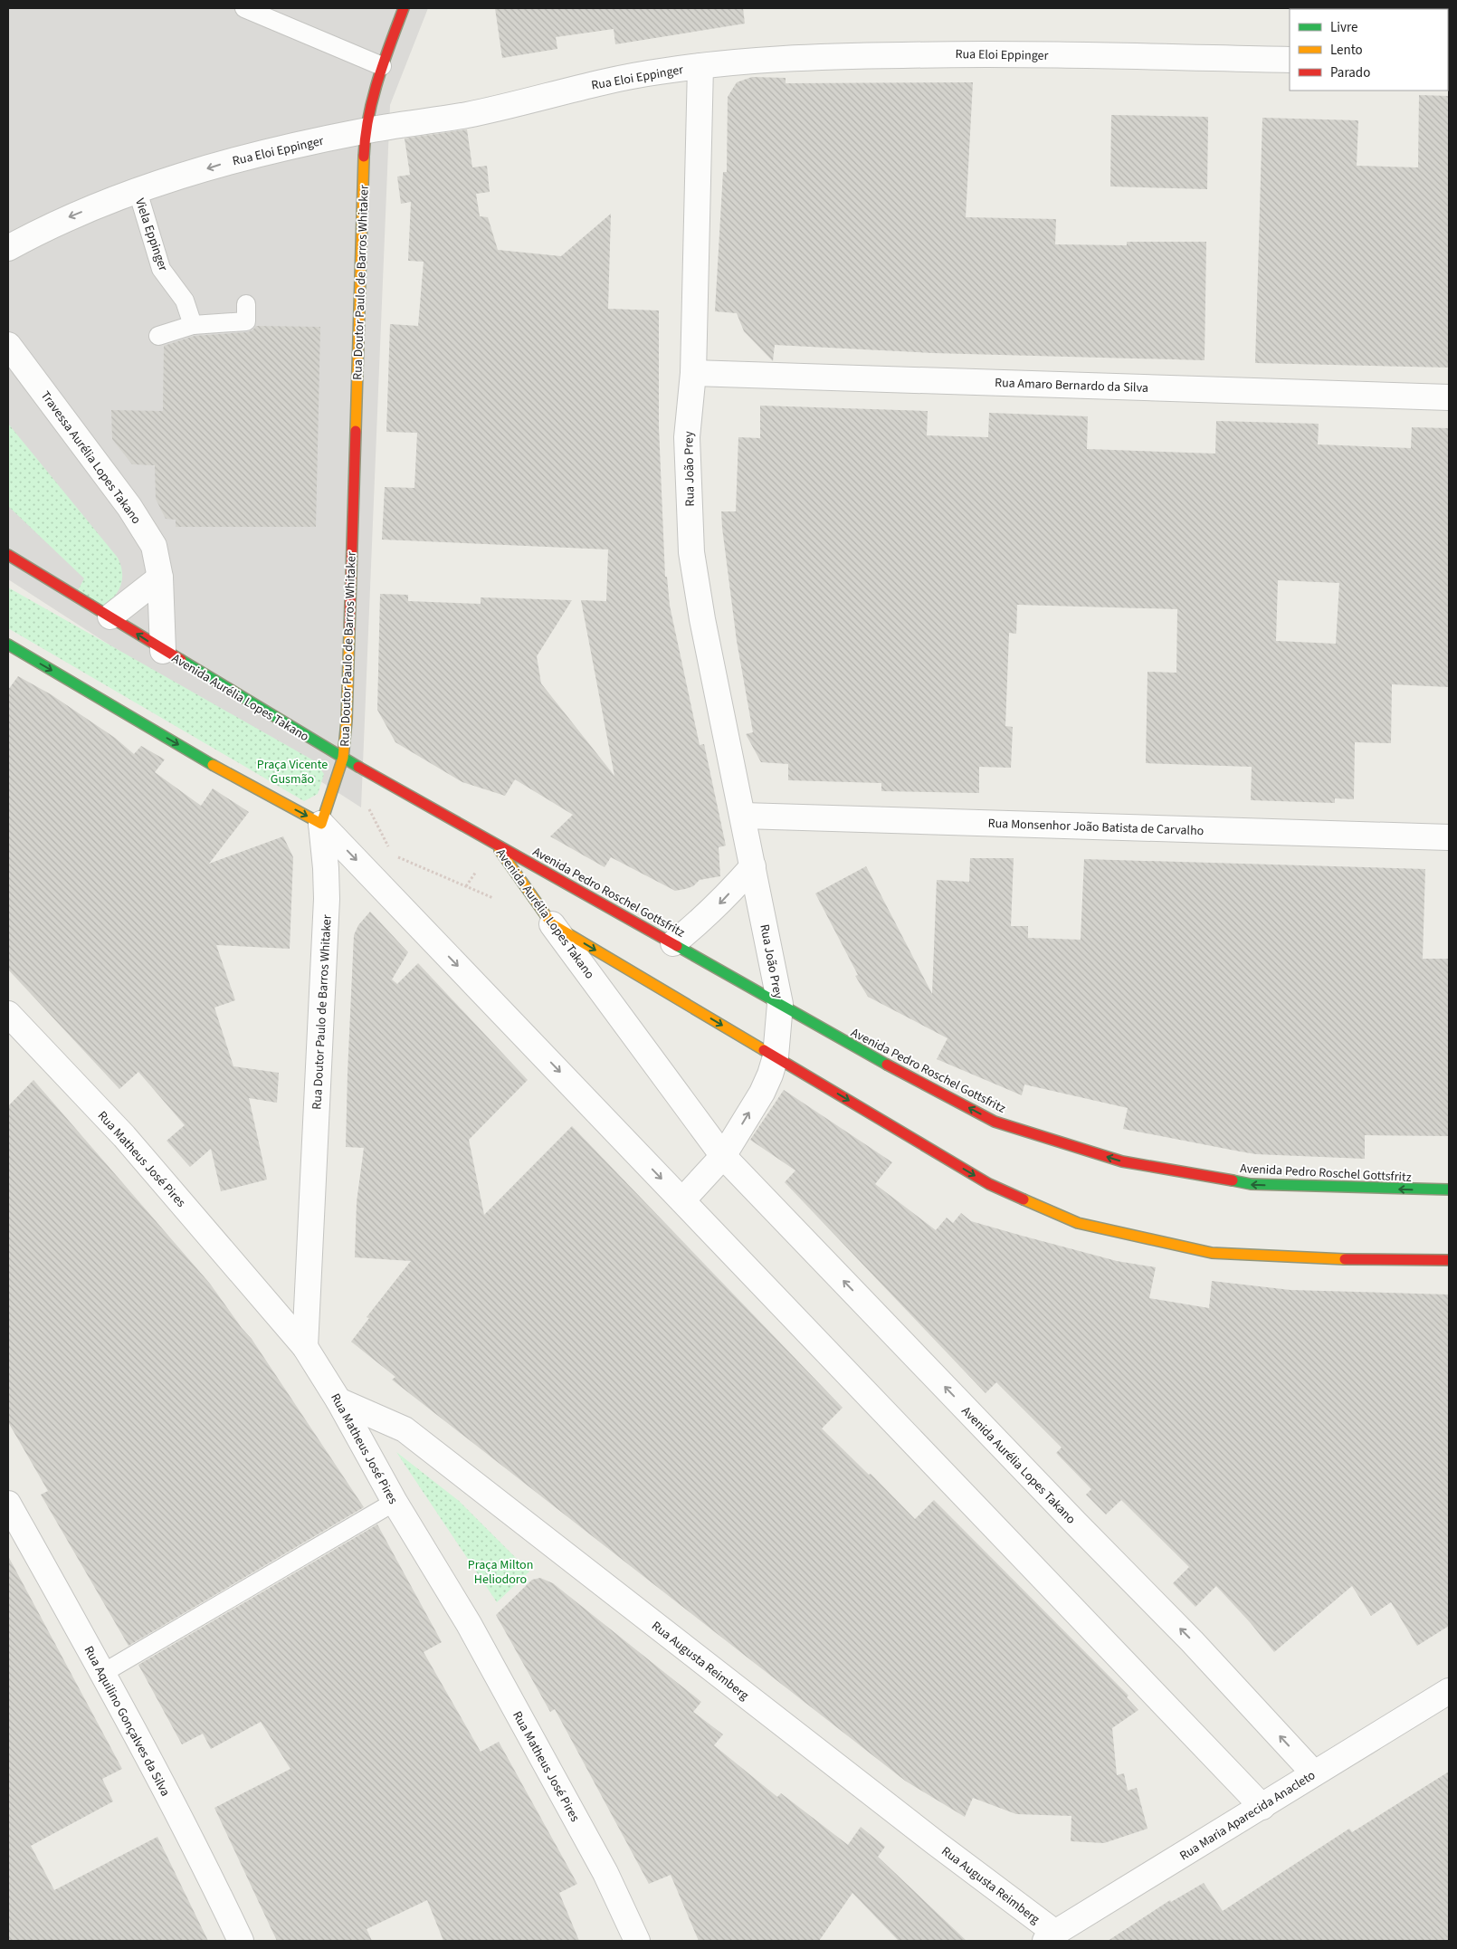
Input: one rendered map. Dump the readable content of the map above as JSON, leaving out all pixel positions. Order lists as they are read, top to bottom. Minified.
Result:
{"streets":{"street":["Rua Eloi Eppinger","Rua Doutor Paulo de Barros Whitaker","Rua Amaro Bernardo da Silva","Travessa Aurélia Lopes Takano","Rua João Prey","Avenida Aurélia Lopes Takano","Rua Monsenhor João Batista de Carvalho","Avenida Pedro Roschel Gottsfritz","Rua Matheus José Pires","Rua Augusta Reimberg","Rua Aquilino Gonçalves da Silva","Rua Maria Aparecida Anacleto"],"lane":["Viela Eppinger"]},"crossings":[["Rua Eloi Eppinger","Viela Eppinger"],["Rua Eloi Eppinger","Rua Doutor Paulo de Barros Whitaker"],["Rua Eloi Eppinger","Rua João Prey"],["Rua Doutor Paulo de Barros Whitaker","Avenida Aurélia Lopes Takano"],["Rua Doutor Paulo de Barros Whitaker","Rua Matheus José Pires"],["Rua Amaro Bernardo da Silva","Rua João Prey"],["Travessa Aurélia Lopes Takano","Avenida Aurélia Lopes Takano"],["Rua João Prey","Avenida Aurélia Lopes Takano"],["Rua João Prey","Rua Monsenhor João Batista de Carvalho"],["Rua João Prey","Avenida Pedro Roschel Gottsfritz"],["Avenida Aurélia Lopes Takano","Avenida Pedro Roschel Gottsfritz"],["Avenida Aurélia Lopes Takano","Rua Maria Aparecida Anacleto"],["Rua Matheus José Pires","Rua Augusta Reimberg"],["Rua Augusta Reimberg","Rua Maria Aparecida Anacleto"]],"parks":["Praça Vicente Gusmão","Praça Milton Heliodoro"],"legend":["Livre","Lento","Parado"]}
